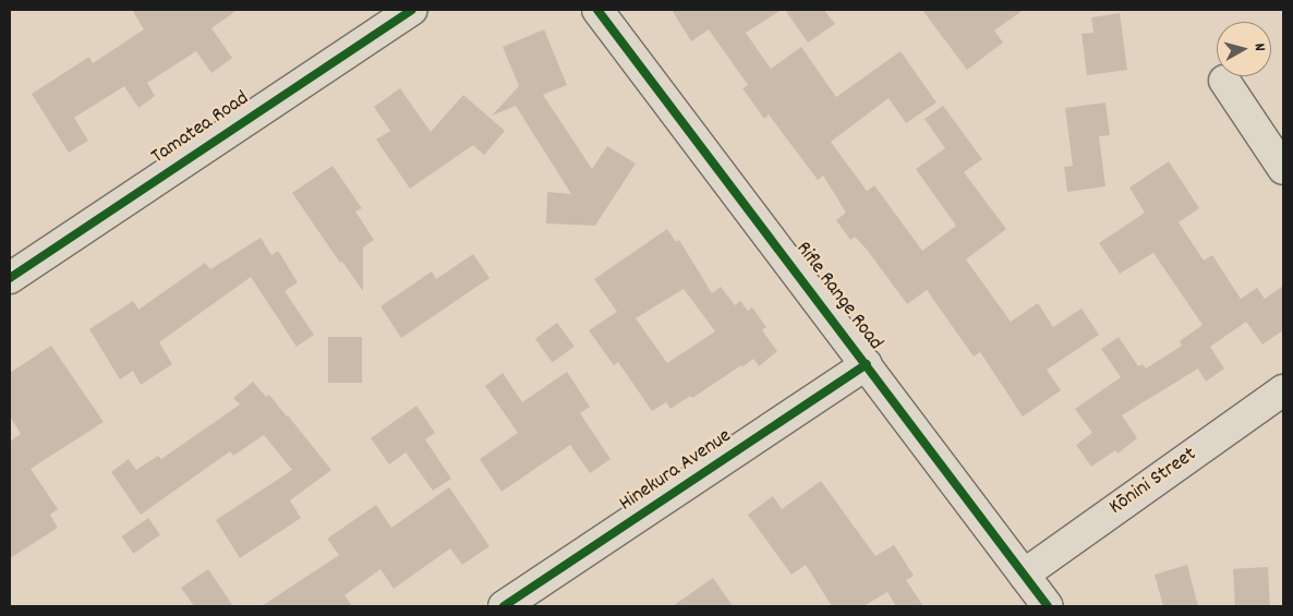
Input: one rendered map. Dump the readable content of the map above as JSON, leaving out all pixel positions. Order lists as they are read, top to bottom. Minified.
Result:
{"streets":{"street":["Tamatea Road","Rifle Range Road","Hinekura Avenue","Kōnini Street"]},"crossings":[["Rifle Range Road","Hinekura Avenue"],["Rifle Range Road","Kōnini Street"]],"north":"right"}
